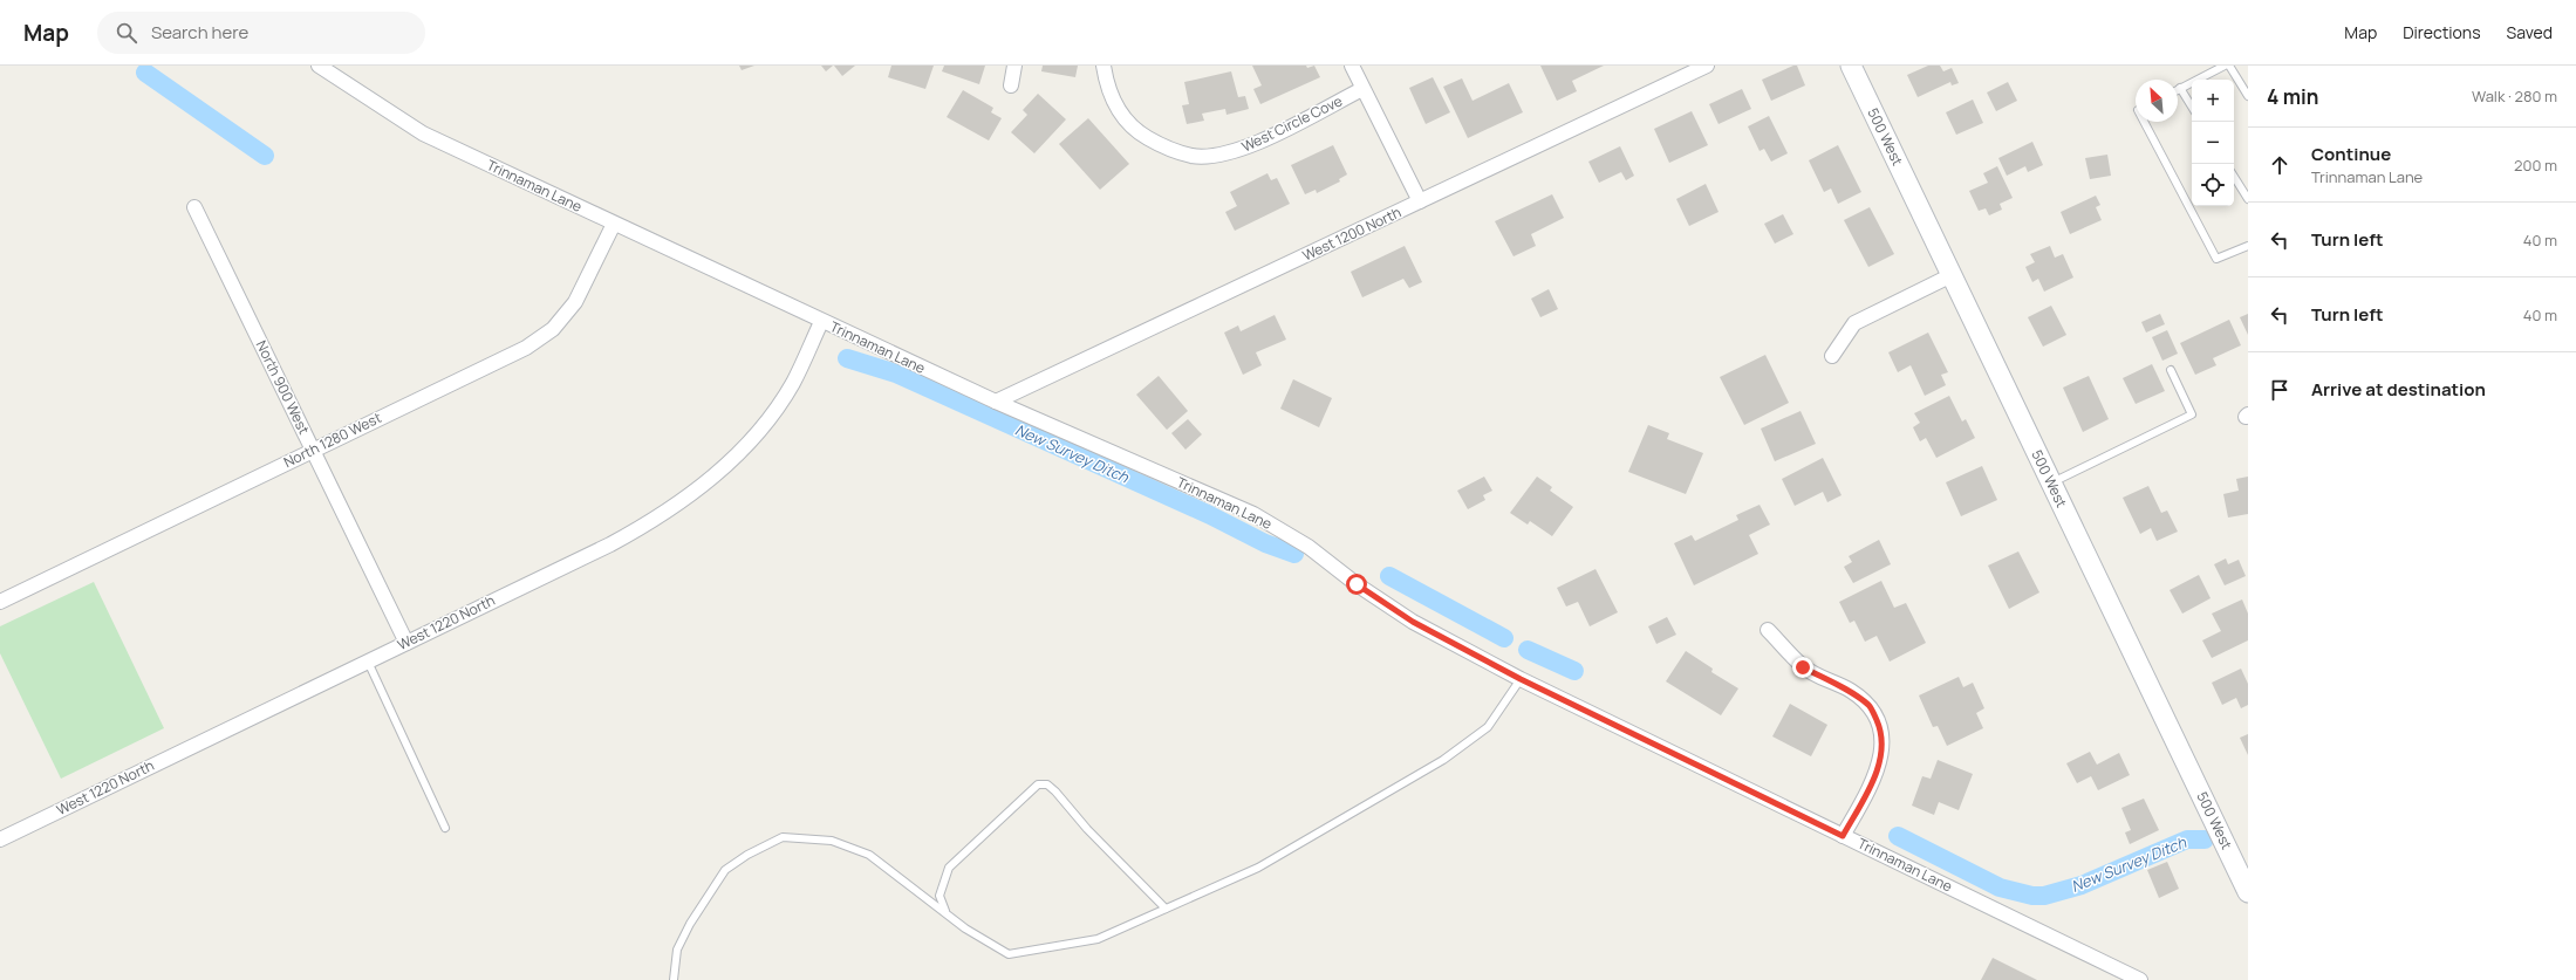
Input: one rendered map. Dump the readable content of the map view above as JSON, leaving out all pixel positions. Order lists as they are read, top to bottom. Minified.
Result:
{"streets":{"main road":["500 West"],"street":["West Circle Cove","Trinnaman Lane","West 1200 North","North 900 West","North 1280 West","West 1220 North"]},"crossings":[["Trinnaman Lane","West 1200 North"],["Trinnaman Lane","North 1280 West"],["Trinnaman Lane","West 1220 North"],["North 900 West","North 1280 West"],["North 900 West","West 1220 North"]],"water":["New Survey Ditch"],"north":"top left","page":{"header":"Map","search":"Search here","nav":["Map","Directions","Saved"],"heading":["4 min","Walk · 280 m"],"map_buttons":["+","−"],"list":[["Continue","Trinnaman Lane","200 m"],["Turn left","40 m"],["Turn left","40 m"],"Arrive at destination"]}}
